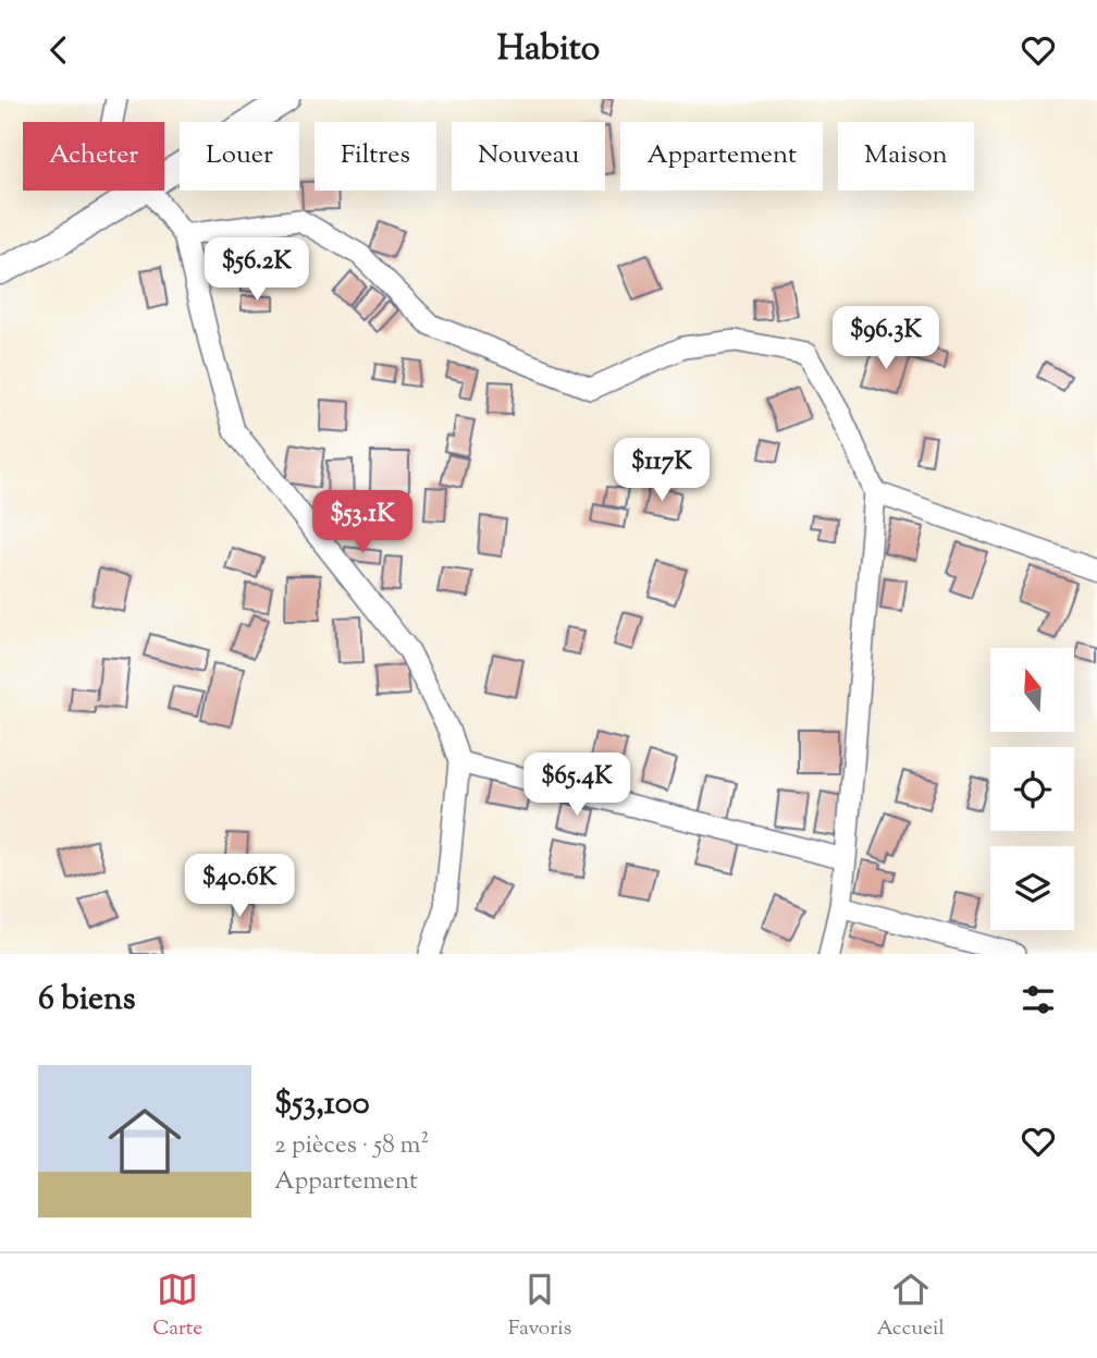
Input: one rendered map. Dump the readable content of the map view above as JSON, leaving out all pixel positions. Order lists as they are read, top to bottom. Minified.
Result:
{"north":"top","page":{"header":"Habito","chip":["Acheter","Louer","Filtres","Nouveau","Appartement","Maison"],"price":["$56.2K","$96.3K","$117K","$53.1K","$65.4K","$40.6K"],"heading":"6 biens","list":[{"name":"$53,100","note":"2 pièces · 58 m² · Appartement"}],"tabs":["Carte","Favoris","Accueil"]}}
